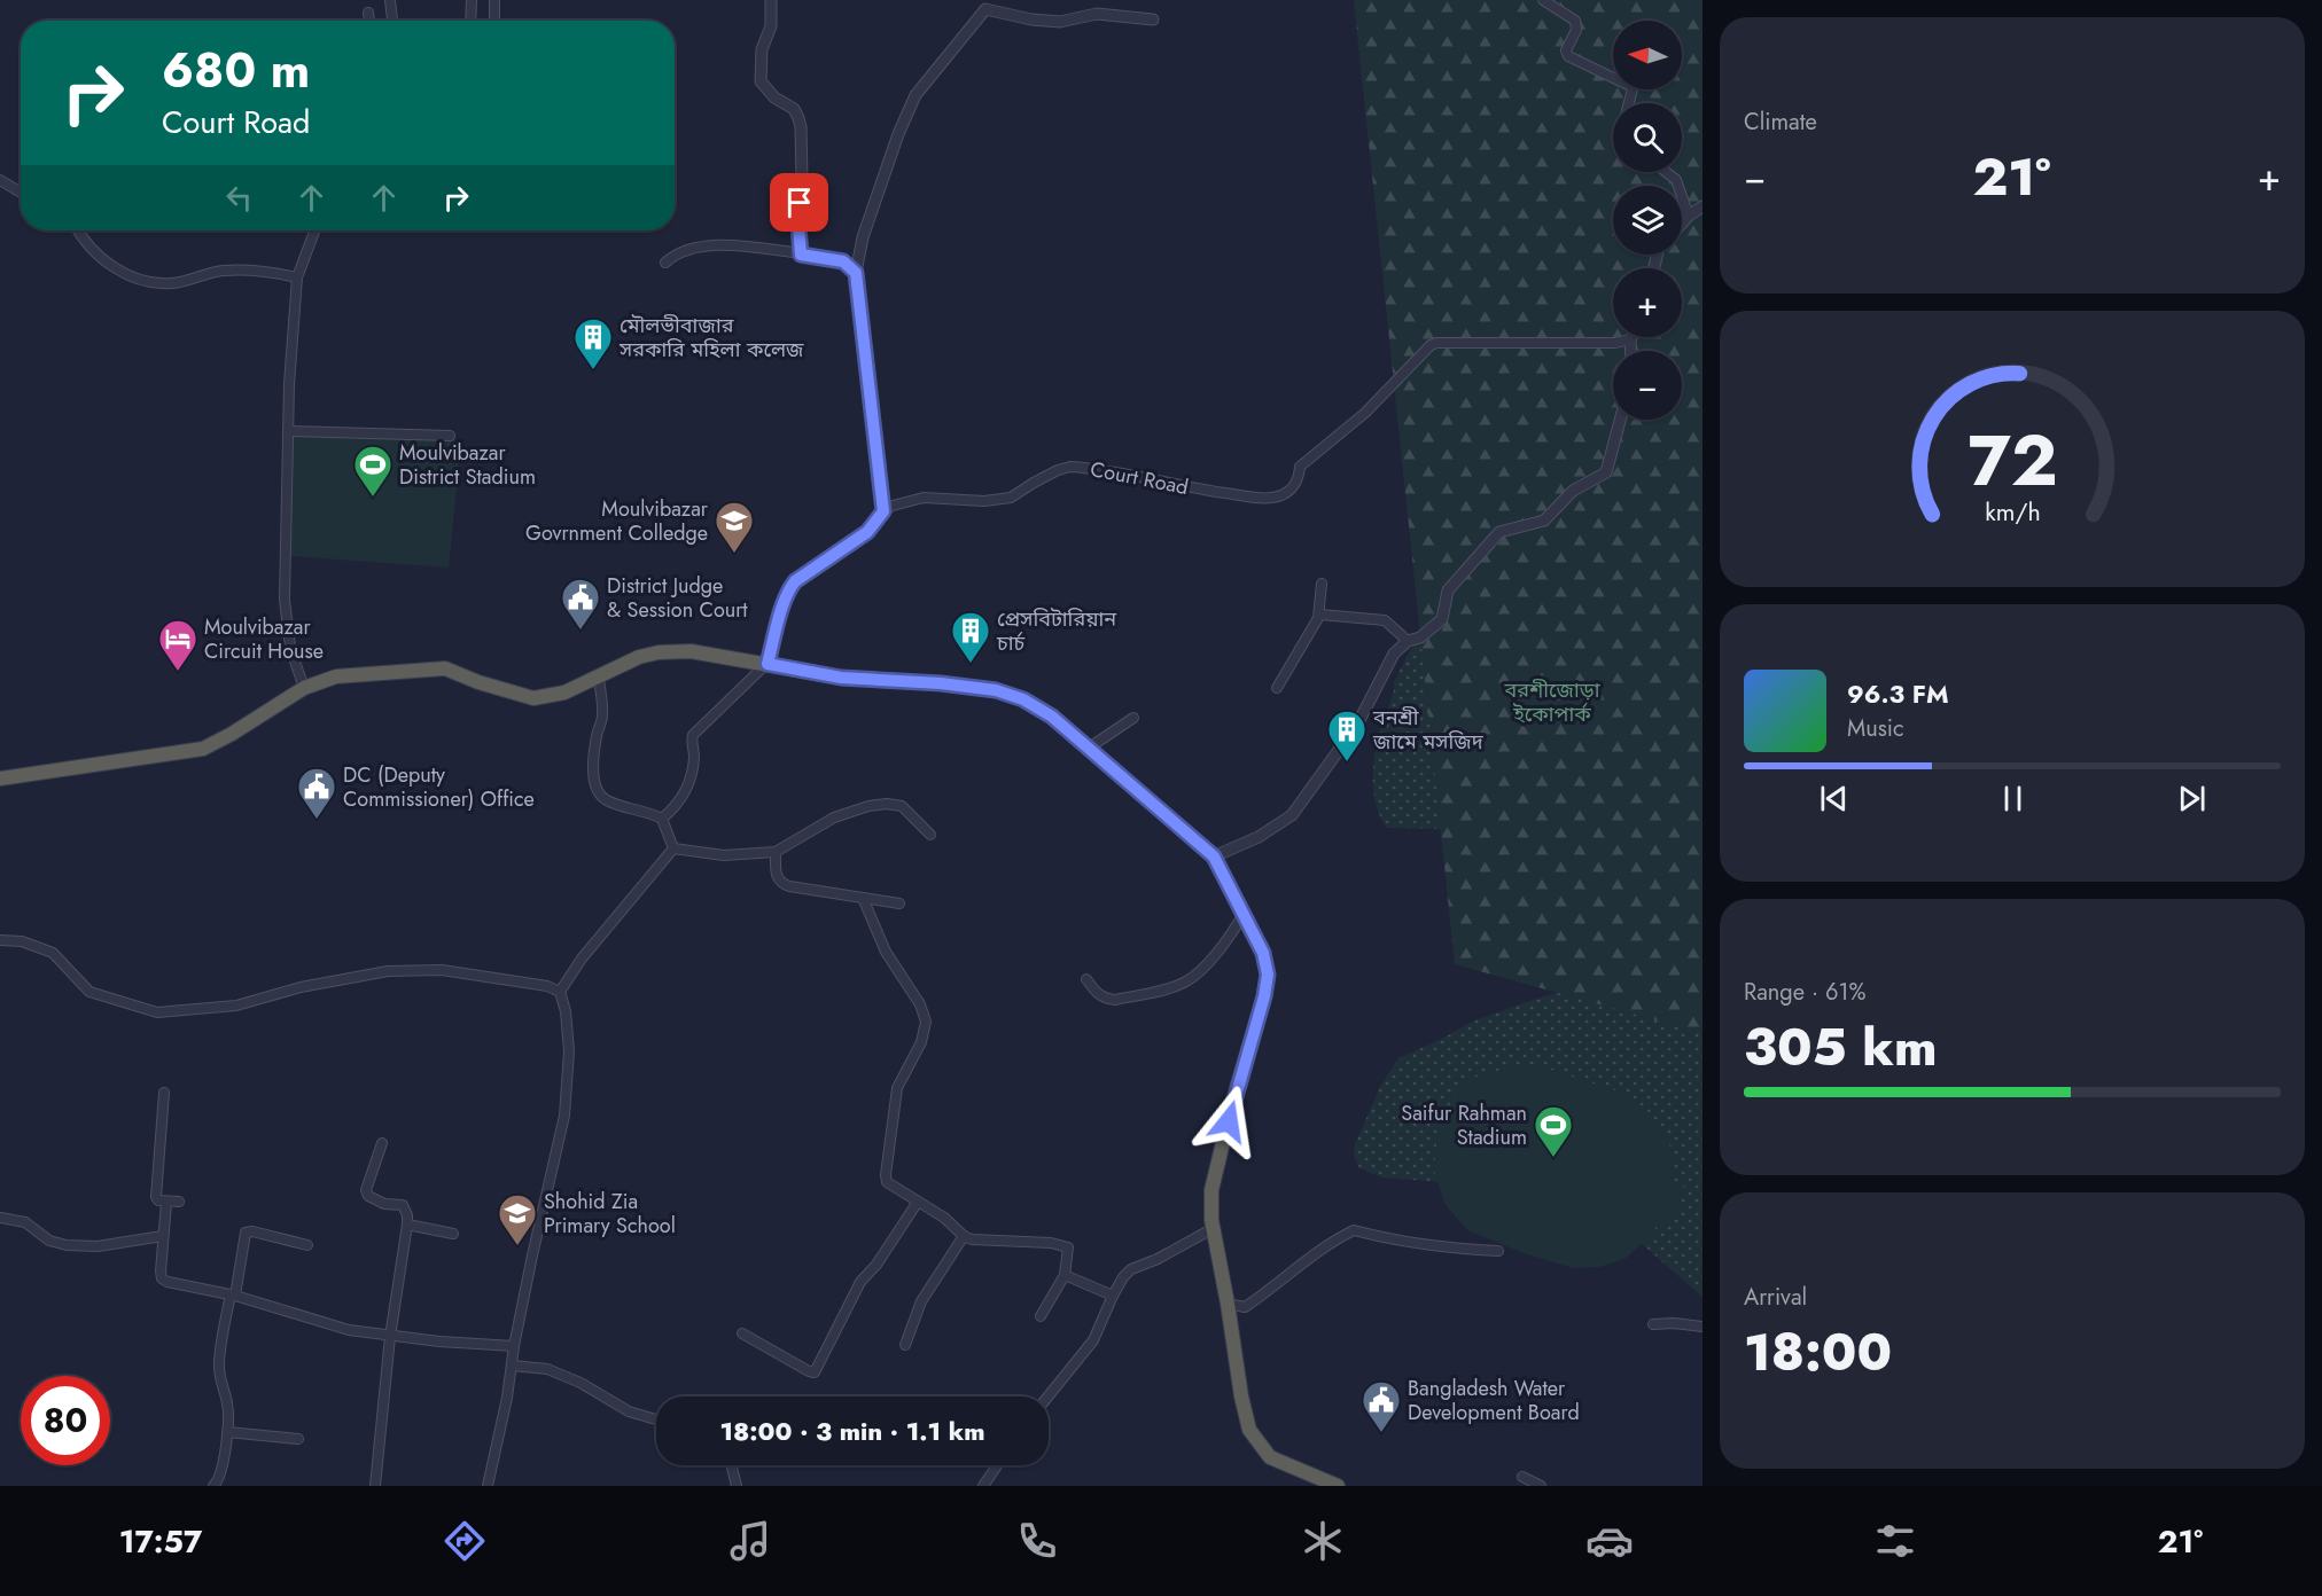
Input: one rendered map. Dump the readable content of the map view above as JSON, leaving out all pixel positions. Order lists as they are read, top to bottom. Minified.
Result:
{"streets":{"street":["Court Road"]},"parks":["বরশীজোড়া ইকোপার্ক"],"places":{"building":["মৌলভীবাজার সরকারি মহিলা কলেজ","প্রেসবিটারিয়ান চার্চ","বনশ্রী জামে মসজিদ"],"sports":["Moulvibazar District Stadium","Saifur Rahman Stadium"],"school or university":["Moulvibazar Govrnment Colledge","Shohid Zia Primary School"],"public building":["District Judge & Session Court","DC (Deputy Commissioner) Office","Bangladesh Water Development Board"],"hotel":["Moulvibazar Circuit House"]},"north":"left","page":{"tile":["Climate",["Range · 61%","305 km"],["Arrival","18:00"]],"map_buttons":["+","−"],"turn":["680 m","Court Road"],"heat":["−","21°","+"],"song":["96.3 FM","Music"],"limit":"80","trip":"18:00 · 3 min · 1.1 km","tabs":["17:57","21°"],"gauge":["72","km/h"]}}
